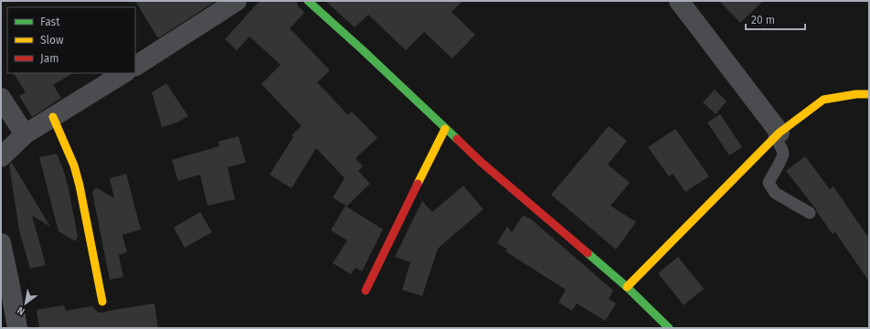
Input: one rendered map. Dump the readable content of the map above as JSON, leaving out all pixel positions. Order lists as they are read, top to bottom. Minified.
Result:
{"legend":["Fast","Slow","Jam"],"scale_bar":"20 m","north":"bottom left"}
